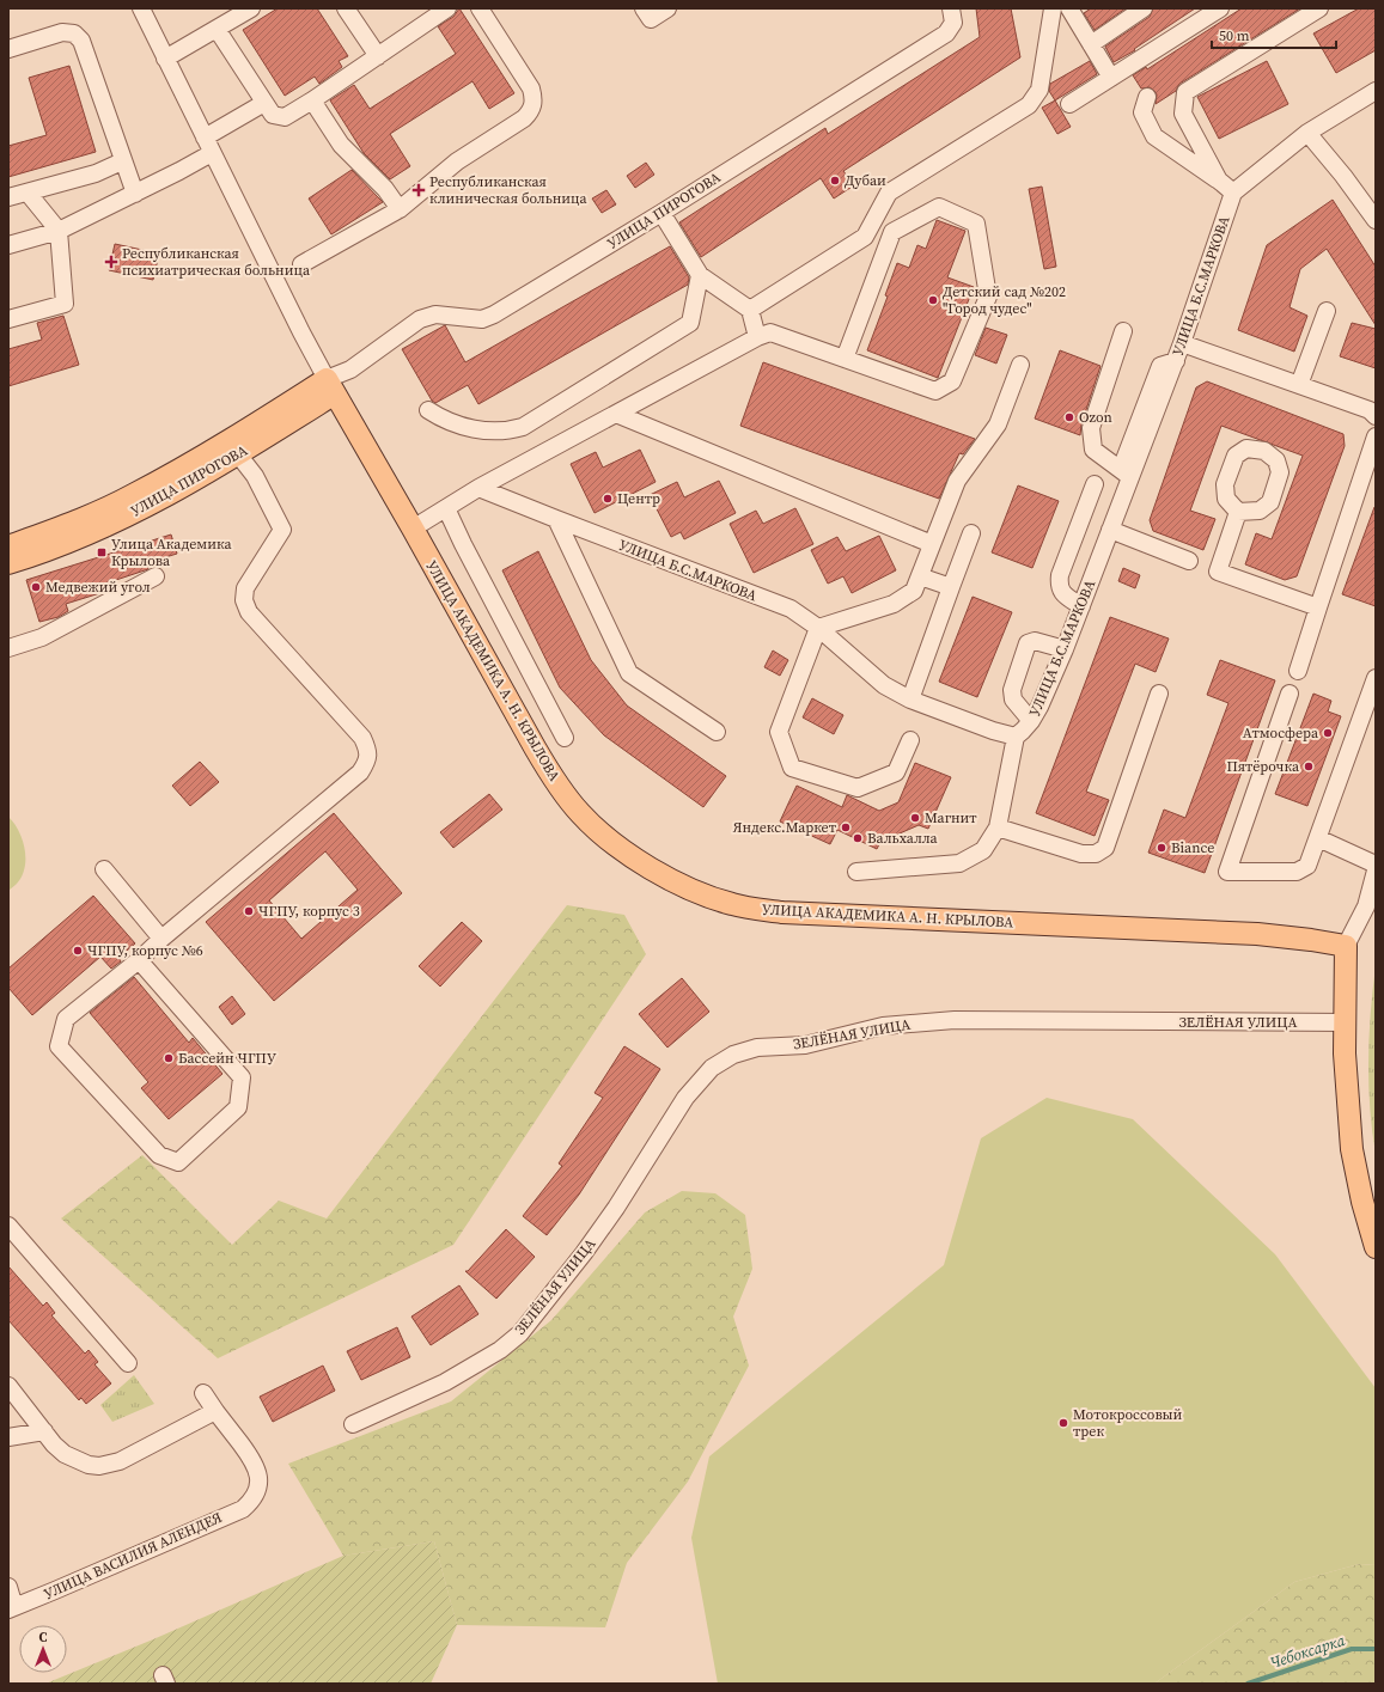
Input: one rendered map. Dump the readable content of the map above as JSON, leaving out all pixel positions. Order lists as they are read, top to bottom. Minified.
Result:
{"streets":{"main road":["УЛИЦА ПИРОГОВА","УЛИЦА АКАДЕМИКА А. Н. КРЫЛОВА"],"street":["УЛИЦА Б.С.МАРКОВА","ЗЕЛЁНАЯ УЛИЦА","УЛИЦА ВАСИЛИЯ АЛЕНДЕЯ"]},"crossings":[["УЛИЦА ПИРОГОВА","УЛИЦА АКАДЕМИКА А. Н. КРЫЛОВА"]],"water":["Чебоксарка"],"places":{"other":["Дубаи","Детский сад №202 \"Город чудес\"","Ozon","Центр","Медвежий угол","Атмосфера","Пятёрочка","Магнит","Яндекс.Маркет","Вальхалла","Biance","ЧГПУ, корпус 3","ЧГПУ, корпус №6","Бассейн ЧГПУ","Мотокроссовый трек"],"health":["Республиканская клиническая больница","Республиканская психиатрическая больница"],"transit":["Улица Академика Крылова"]},"scale_bar":"50 m","north":"top"}
